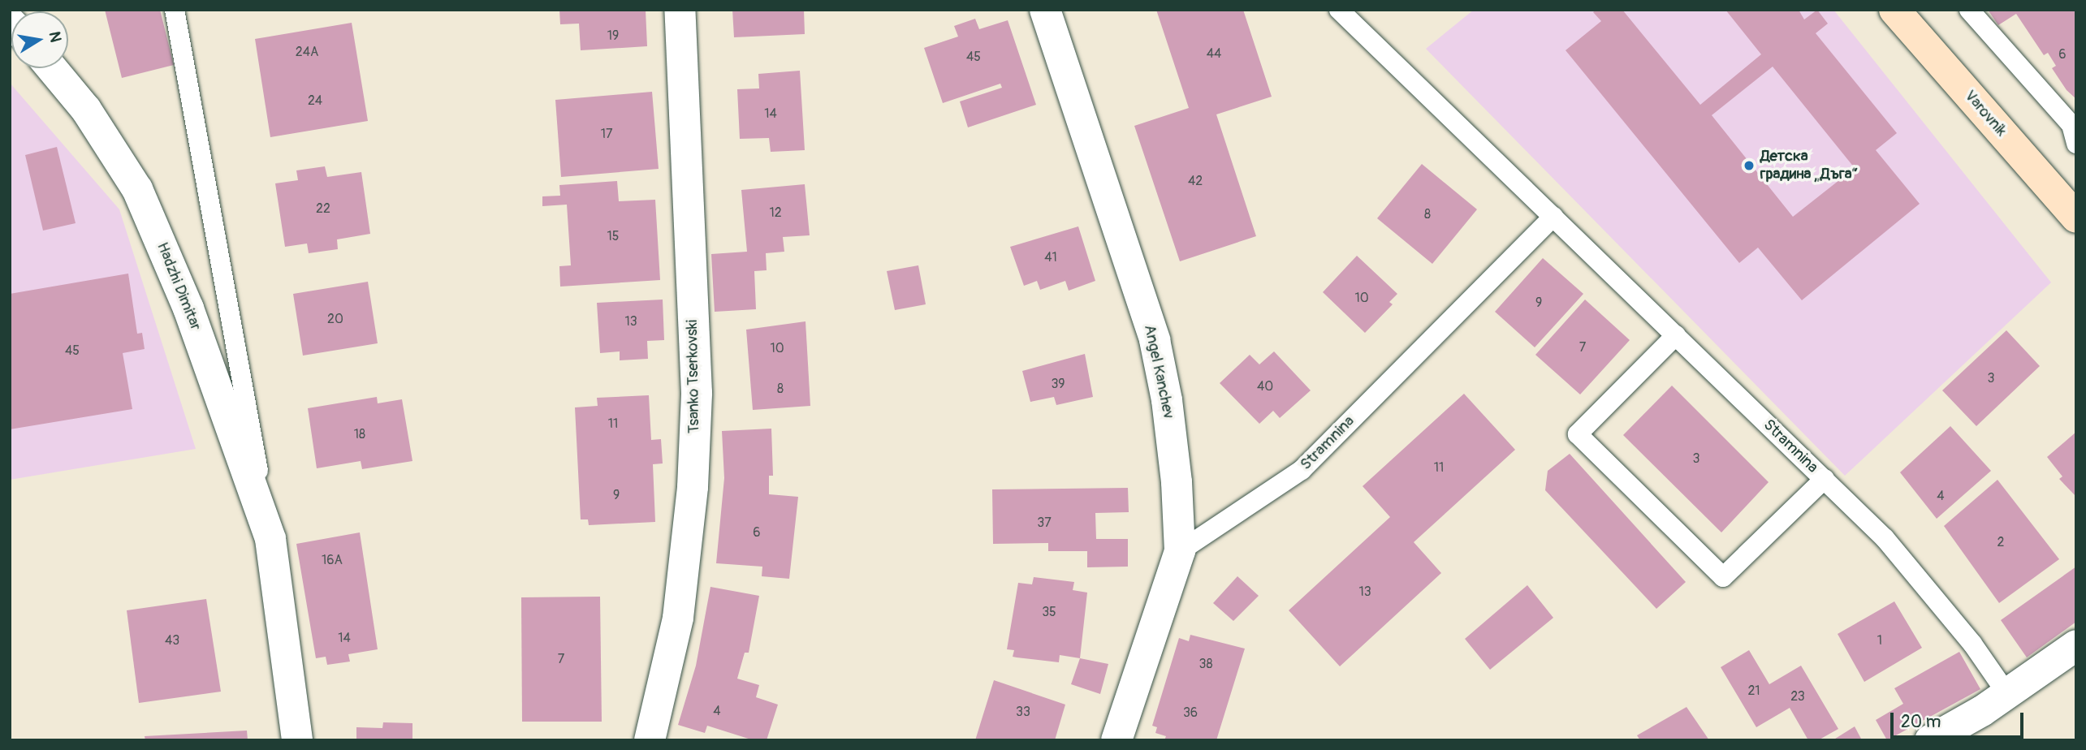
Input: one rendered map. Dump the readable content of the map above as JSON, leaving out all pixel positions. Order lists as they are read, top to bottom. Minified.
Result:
{"streets":{"street":["Varovnik","Hadzhi Dimitar","Angel Kanchev","Tsanko Tserkovski"],"lane":["Stramnina"]},"crossings":[["Angel Kanchev","Stramnina"]],"places":["Детска градина „Дъга“"],"house_numbers":["19","24А","44","6","45","24","14","17","42","22","12","8","15","41","10","9","20","13","7","10","45","3","39","40","8","11","18","3","11","9","4","37","6","2","16А","13","35","14","43","1","7","38","21","23","4","33","36"],"scale_bar":"20 m","north":"right"}
